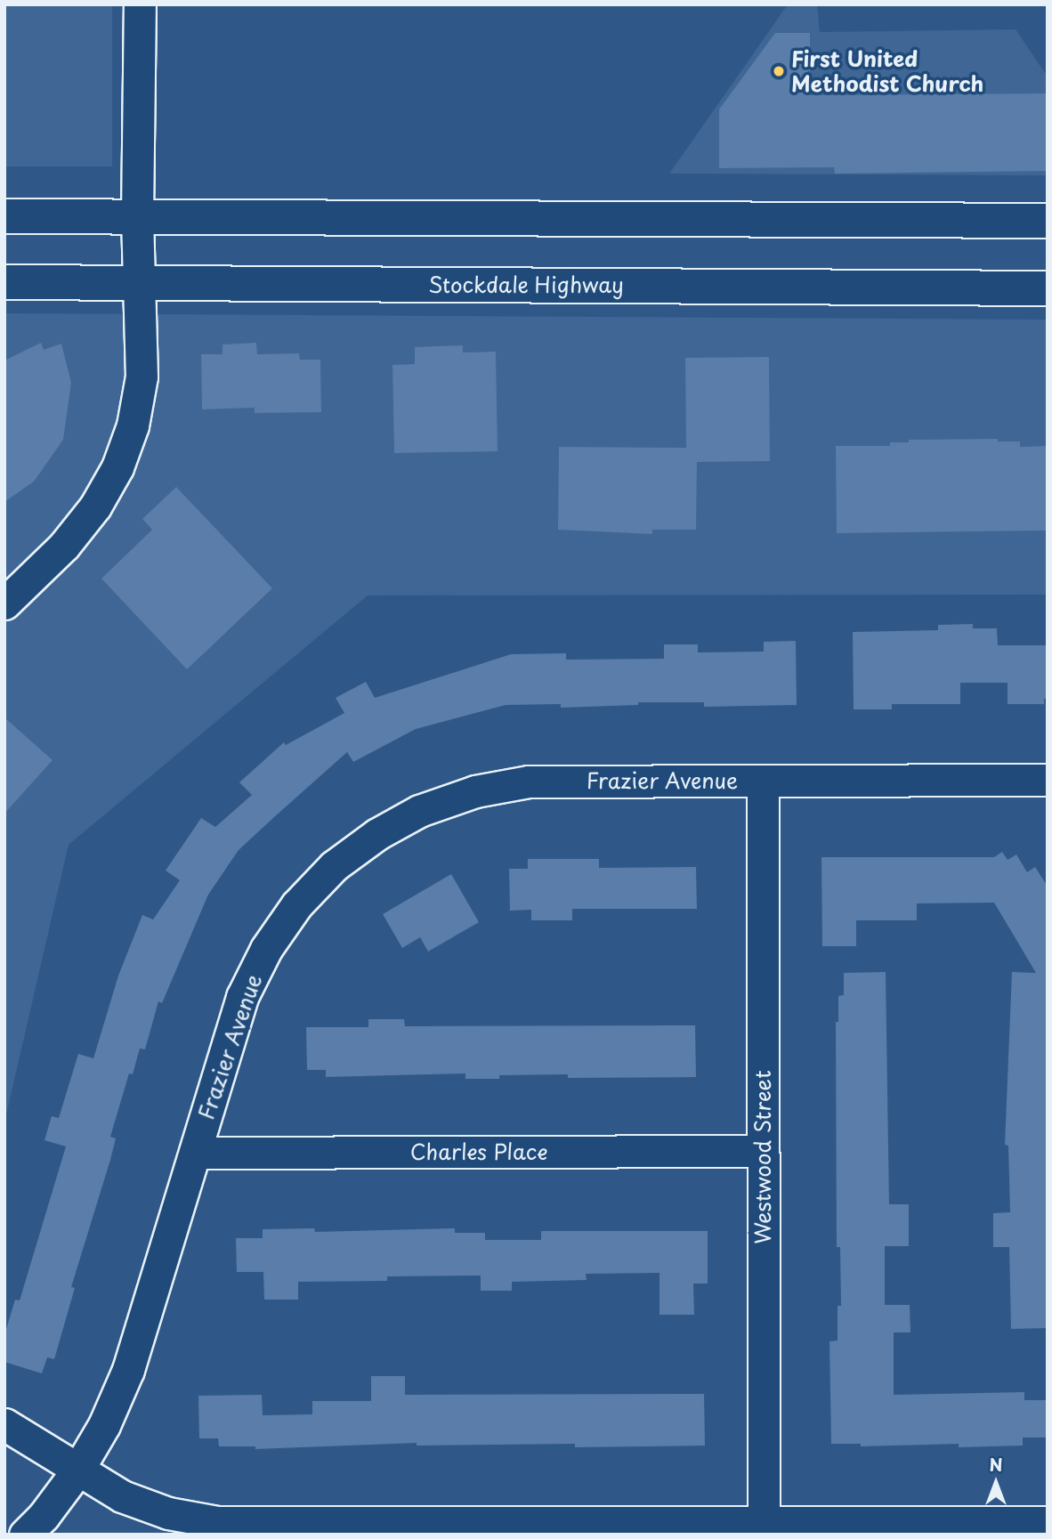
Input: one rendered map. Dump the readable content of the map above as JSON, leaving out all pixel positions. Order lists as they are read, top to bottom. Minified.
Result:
{"streets":{"main road":["Stockdale Highway"],"street":["Frazier Avenue","Charles Place","Westwood Street"]},"crossings":[["Frazier Avenue","Charles Place"],["Frazier Avenue","Westwood Street"],["Charles Place","Westwood Street"]],"places":["First United Methodist Church"],"north":"top"}
